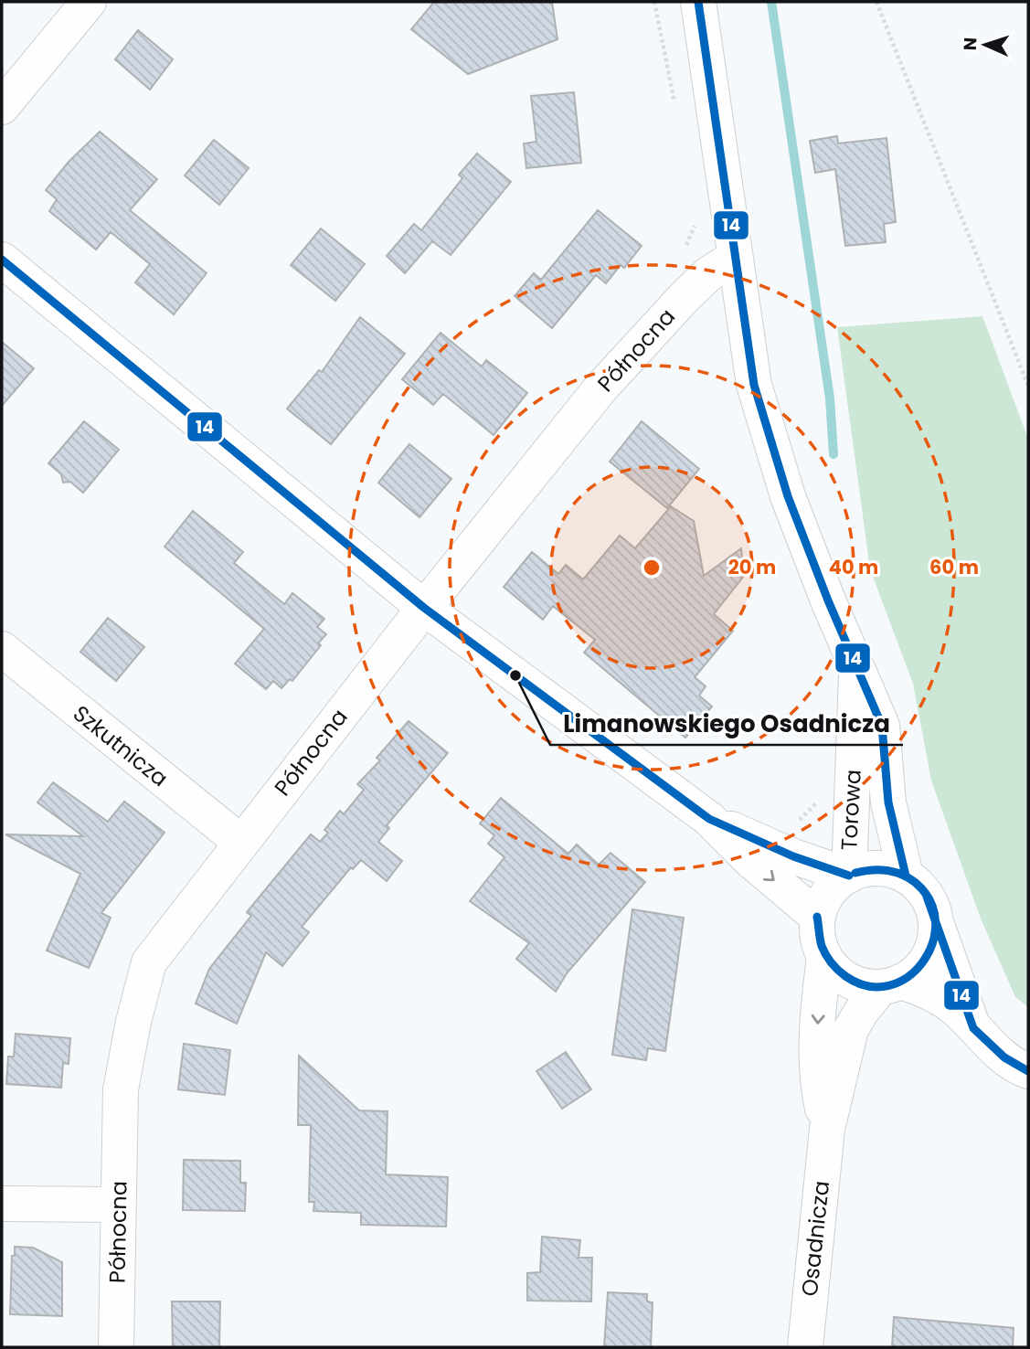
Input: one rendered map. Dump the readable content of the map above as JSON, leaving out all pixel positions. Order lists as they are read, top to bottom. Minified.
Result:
{"streets":{"street":["Północna","Szkutnicza","Torowa","Osadnicza"]},"crossings":[["Północna","Szkutnicza"],["Północna","Torowa"],["Torowa","Osadnicza"]],"places":["Limanowskiego Osadnicza"],"lines":["transit line 14"],"north":"left","rings":["20 m","40 m","60 m"]}
